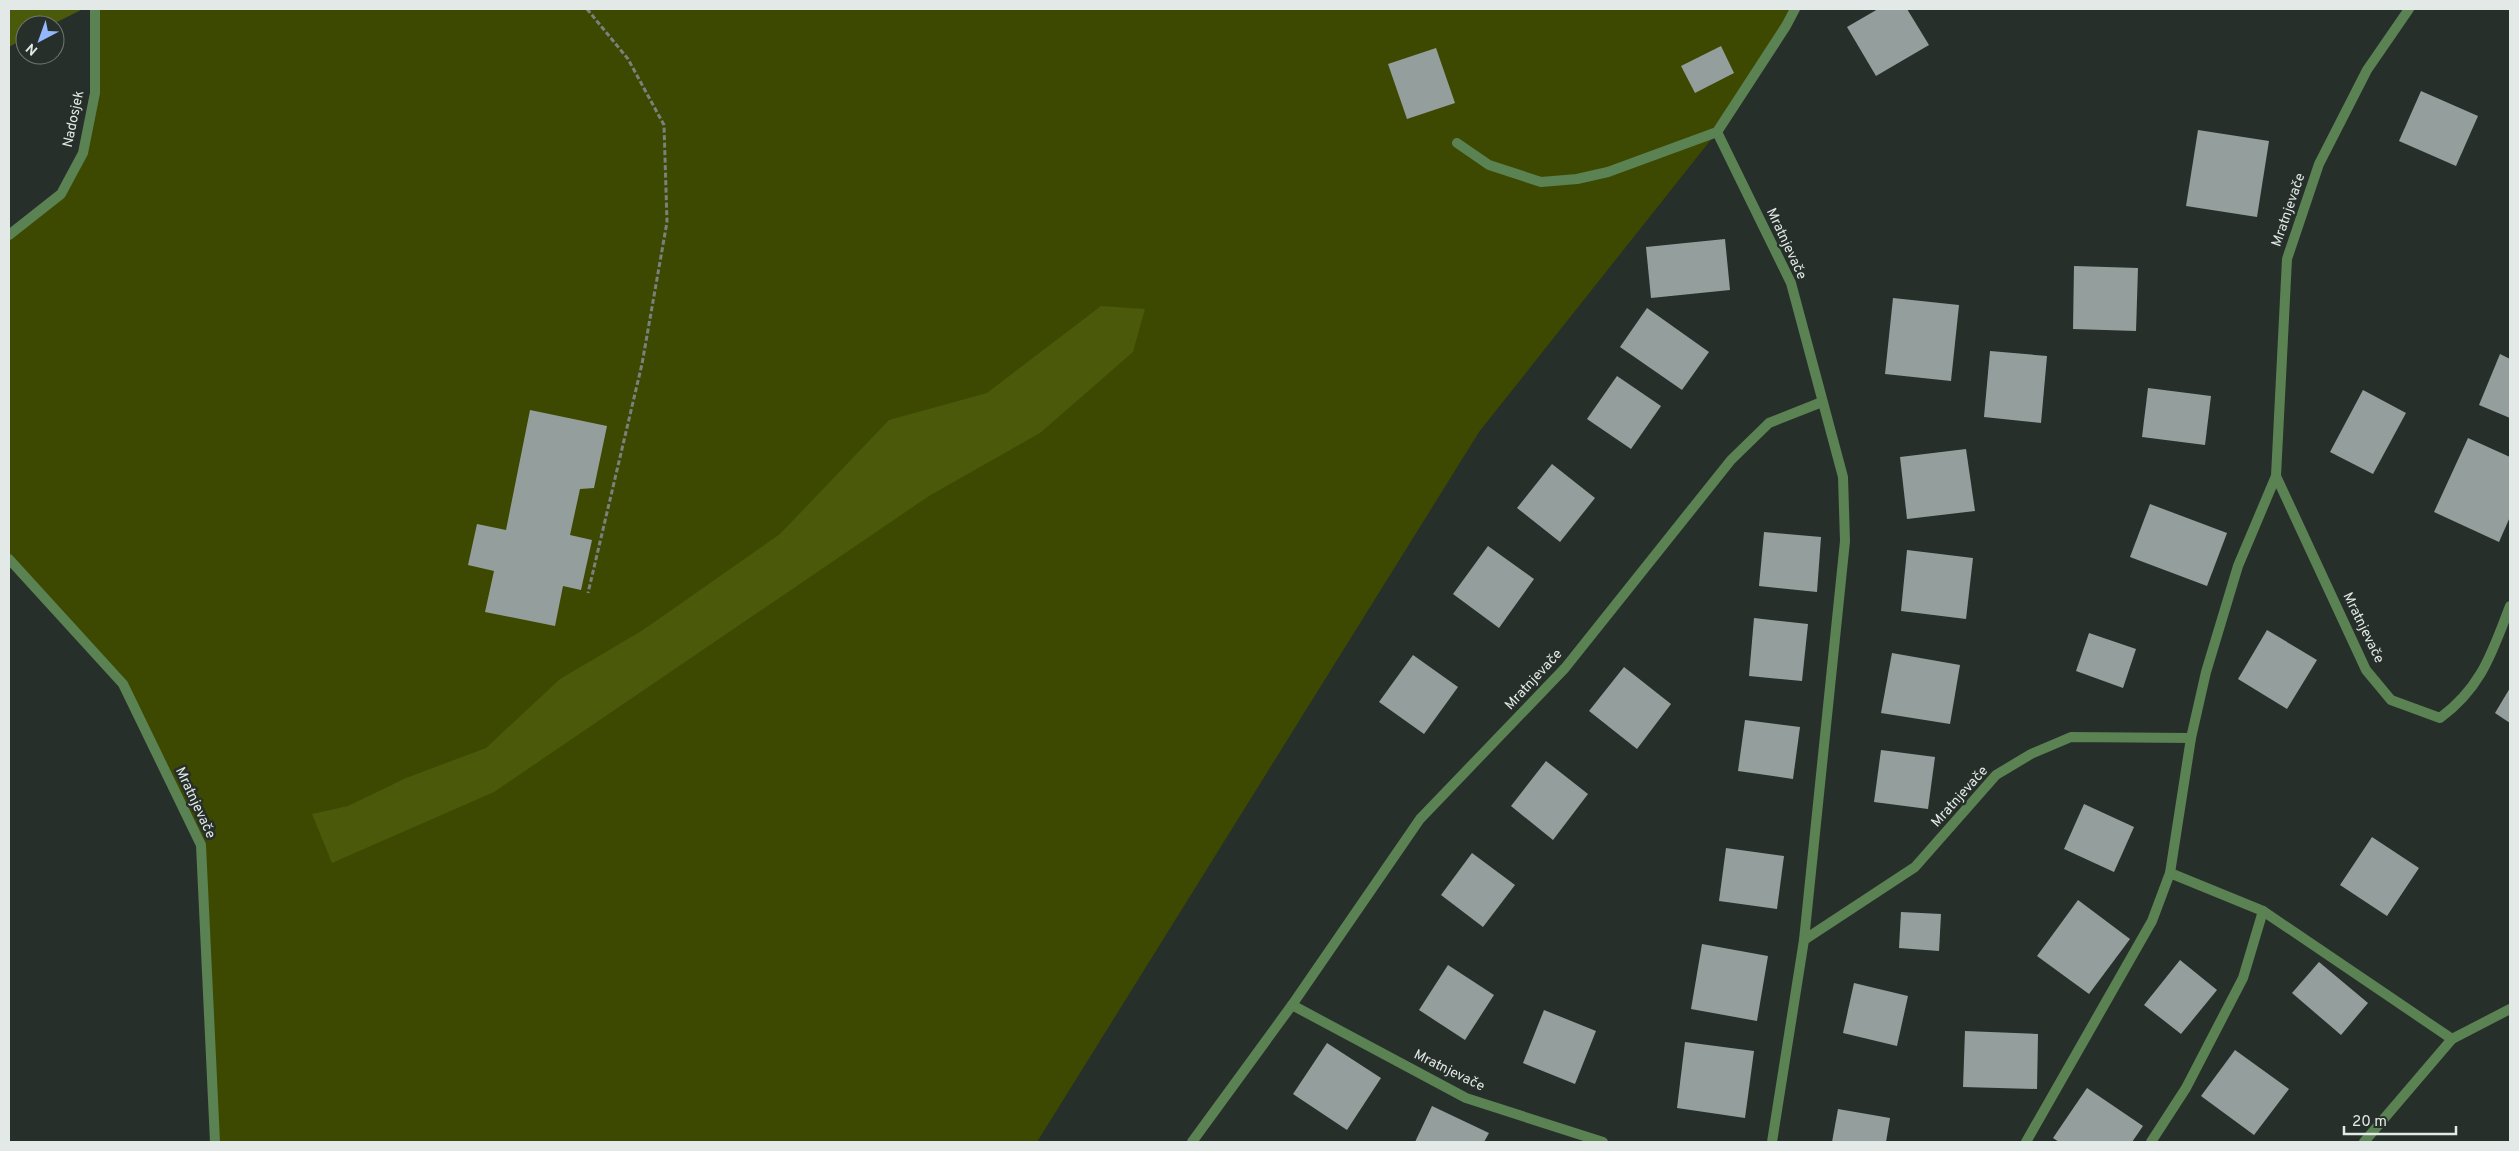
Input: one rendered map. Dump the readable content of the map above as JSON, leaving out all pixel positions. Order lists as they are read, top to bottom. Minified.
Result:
{"streets":{"street":["Nadosjek","Mratnjevače"]},"scale_bar":"20 m","north":"bottom left"}
